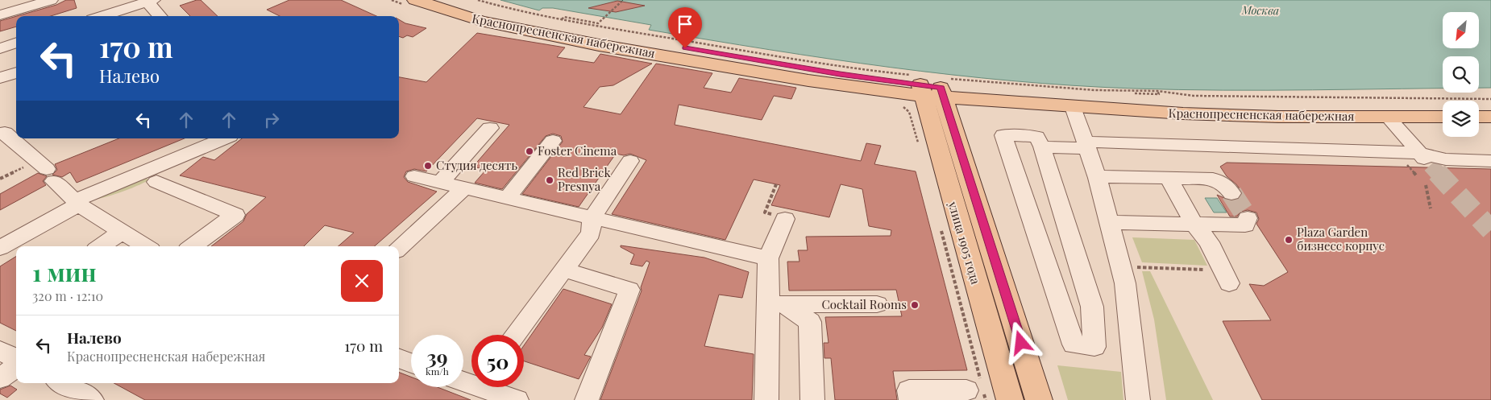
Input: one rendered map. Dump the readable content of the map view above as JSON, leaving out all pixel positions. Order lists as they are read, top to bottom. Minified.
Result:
{"streets":{"main road":["Краснопресненская набережная","улица 1905 года"]},"crossings":[["Краснопресненская набережная","улица 1905 года"]],"water":["Москва"],"places":["Foster Cinema","Студия десять","Red Brick Presnya","Plaza Garden бизнесс корпус","Cocktail Rooms"],"north":"bottom left","page":{"turn":["170 m","Налево"],"heading":["1 мин","320 m · 12:10"],"list":[{"name":"Налево","note":"Краснопресненская набережная","value":"170 m"}],"speed":"39 km/h","limit":"50"}}
